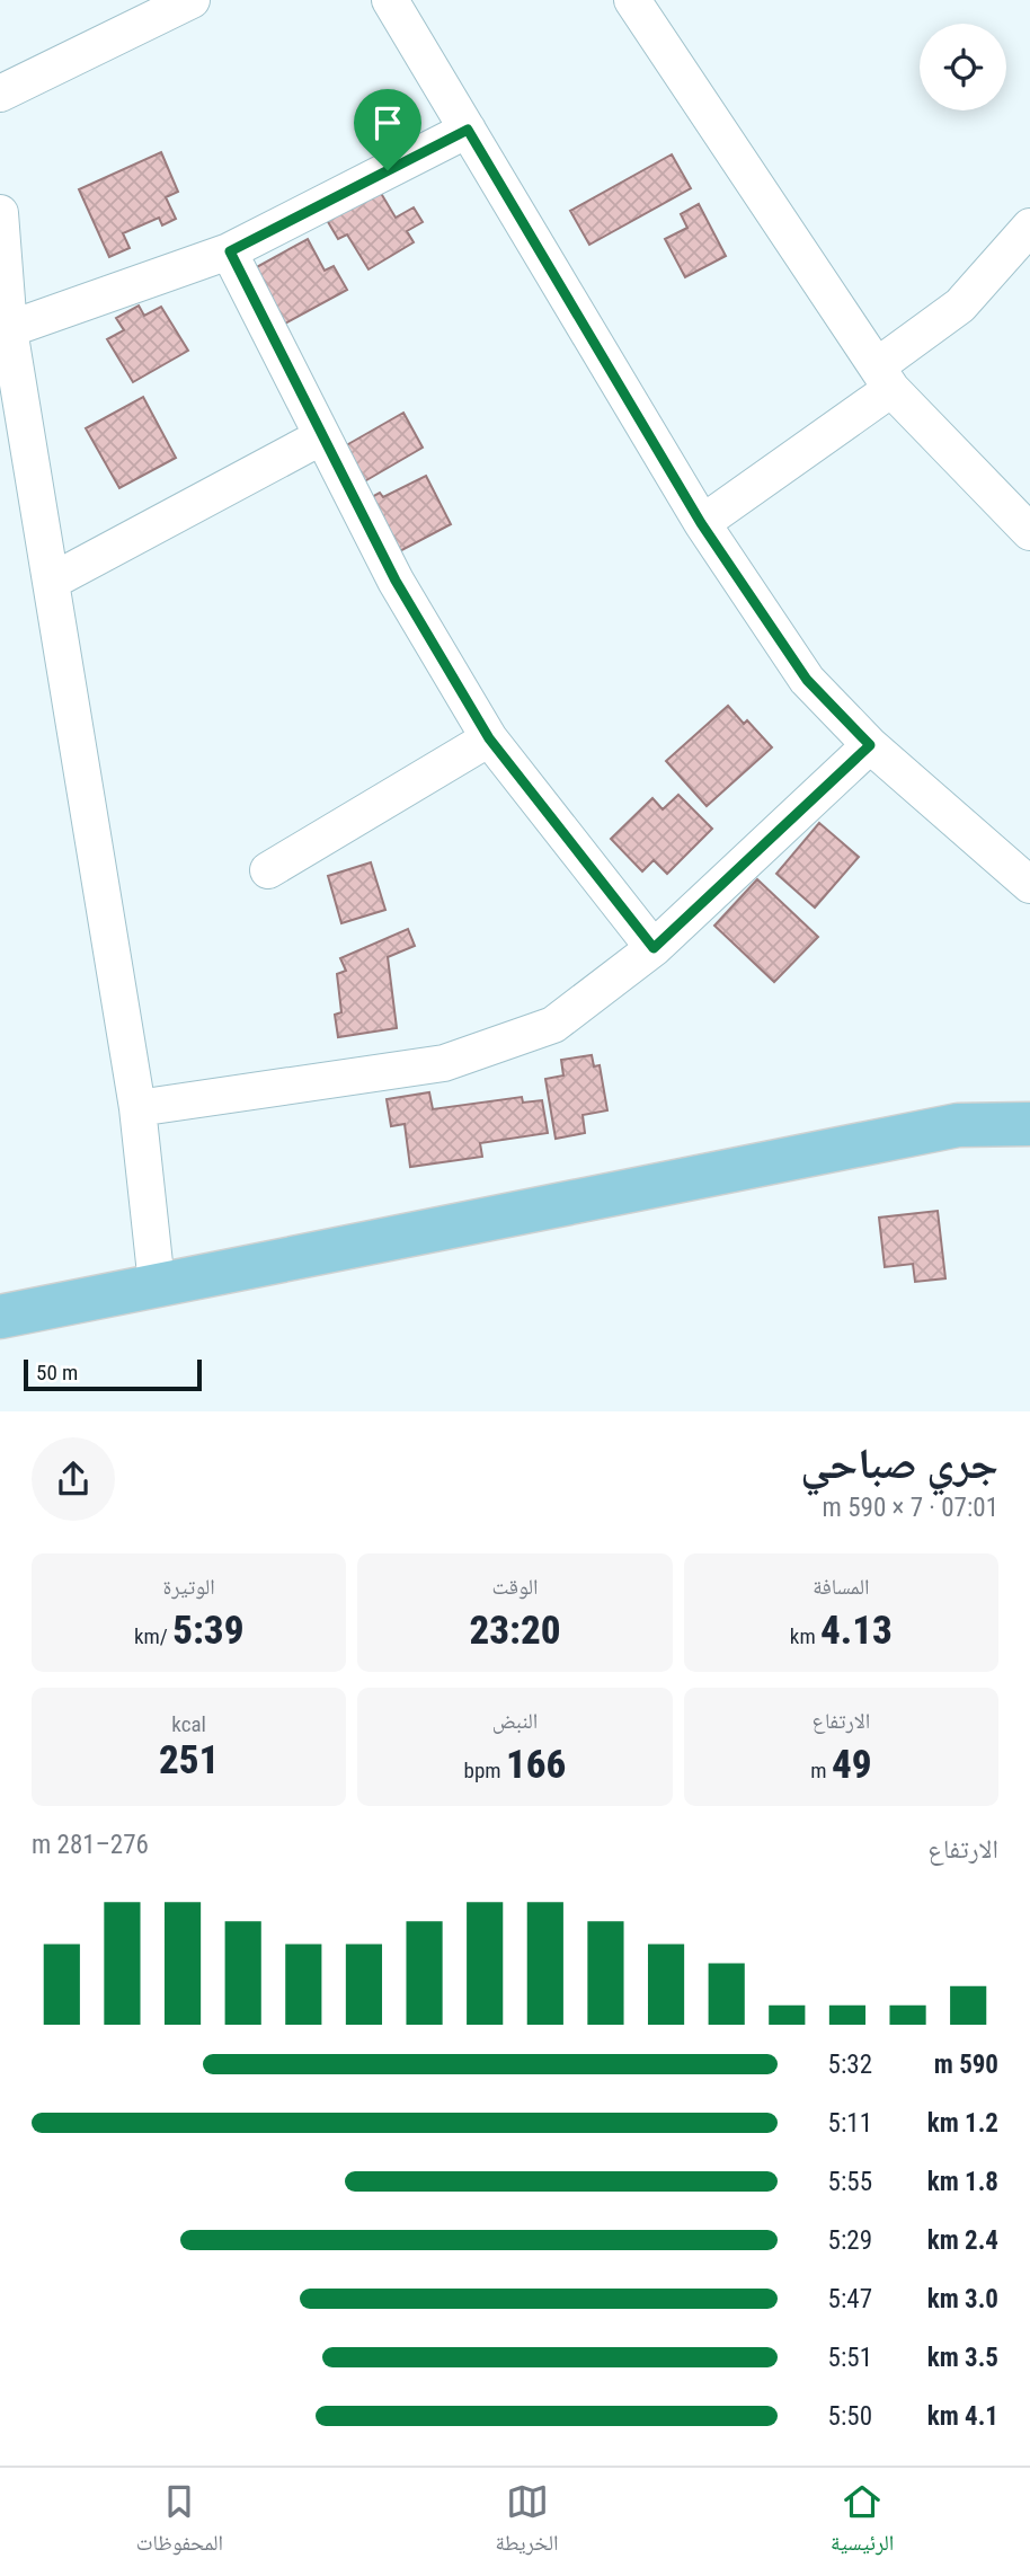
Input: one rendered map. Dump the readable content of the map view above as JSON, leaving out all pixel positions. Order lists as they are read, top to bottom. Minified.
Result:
{"scale_bar":"50 m","page":{"scale":"50 m","heading":["جري صباحي","07:01 · 7 × 590 m"],"stats":[["المسافة","4.13 km"],["الوقت","23:20"],["الوتيرة","5:39 /km"],["الارتفاع","49 m"],["النبض","166 bpm"],["kcal","251"]],"chart":["الارتفاع","276–281 m"],"list":[{"name":"590 m","note":"5:32"},{"name":"1.2 km","note":"5:11"},{"name":"1.8 km","note":"5:55"},{"name":"2.4 km","note":"5:29"},{"name":"3.0 km","note":"5:47"},{"name":"3.5 km","note":"5:51"},{"name":"4.1 km","note":"5:50"}],"tabs":["الرئيسية","الخريطة","المحفوظات"]}}
